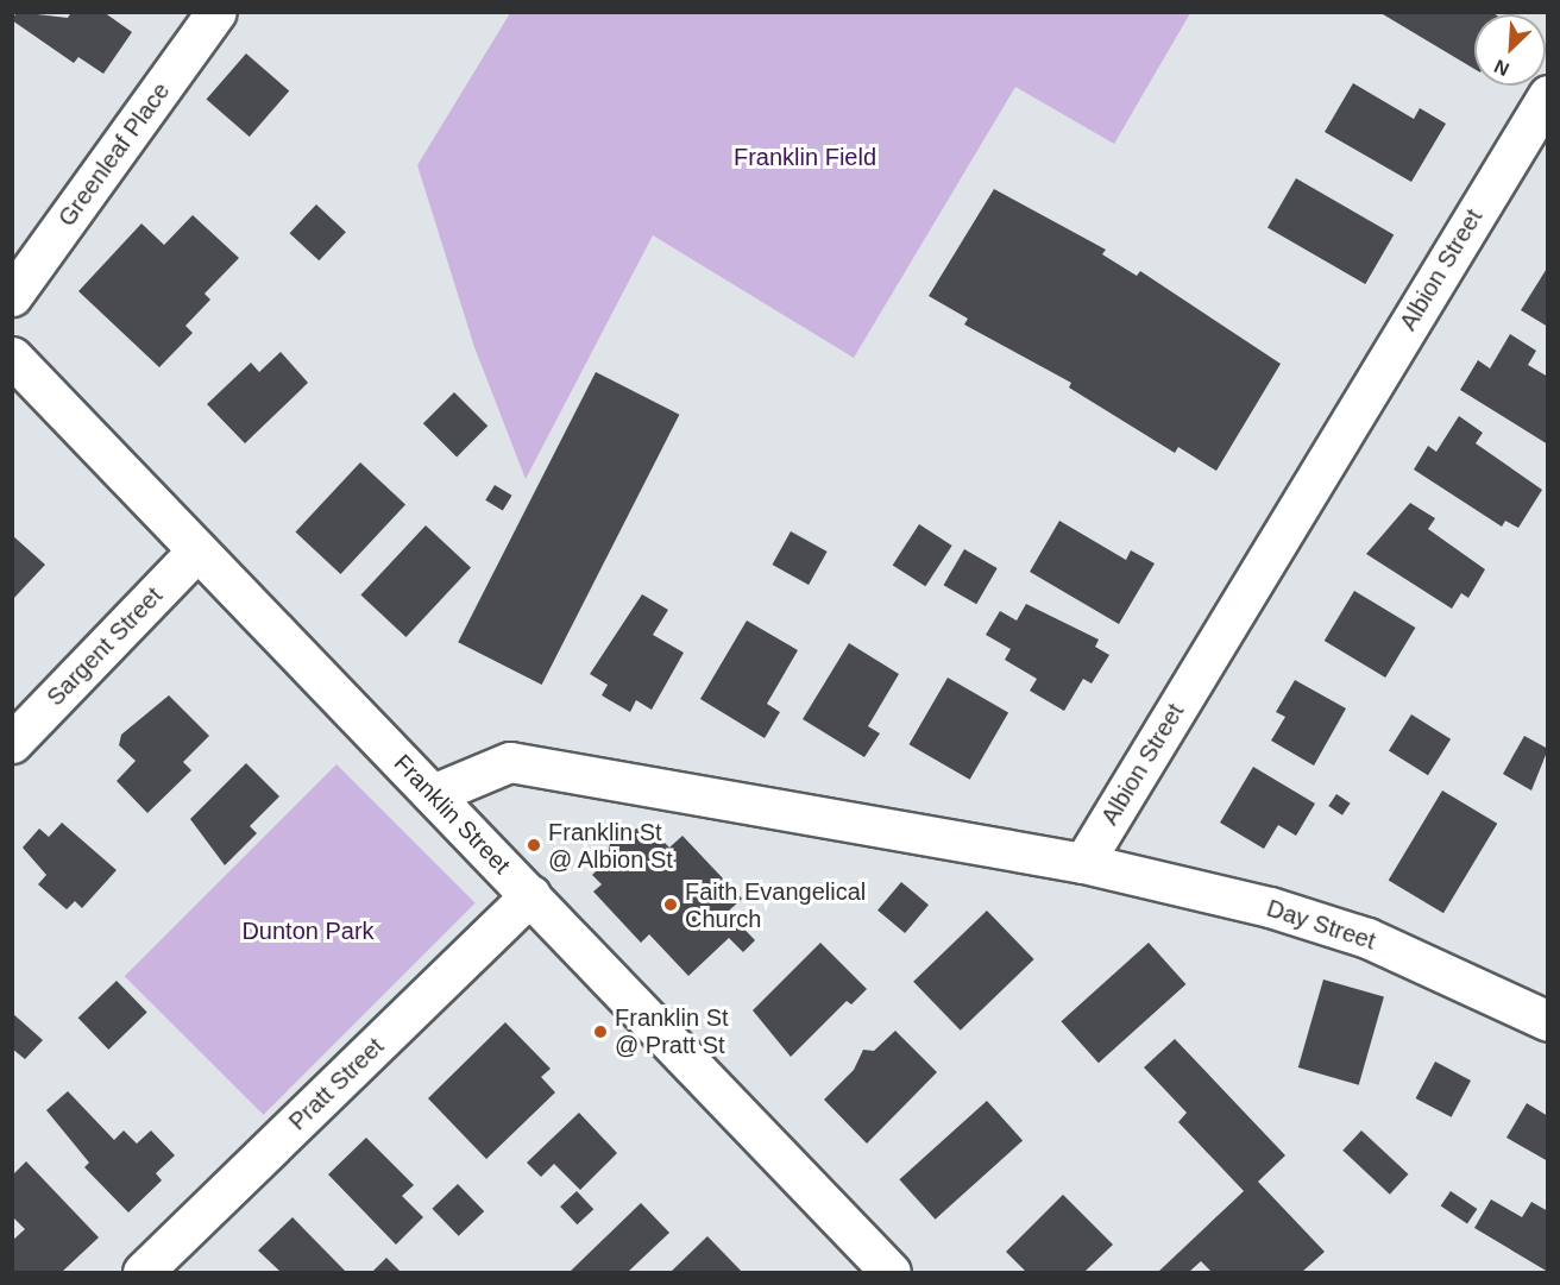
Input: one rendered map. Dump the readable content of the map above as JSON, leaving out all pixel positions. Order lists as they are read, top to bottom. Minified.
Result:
{"streets":{"street":["Greenleaf Place","Albion Street","Sargent Street","Franklin Street","Day Street","Pratt Street"]},"crossings":[["Albion Street","Day Street"],["Sargent Street","Franklin Street"],["Franklin Street","Pratt Street"]],"parks":["Franklin Field","Dunton Park"],"places":["Franklin St @ Albion St","Faith Evangelical Church","Franklin St @ Pratt St"],"north":"bottom left"}
